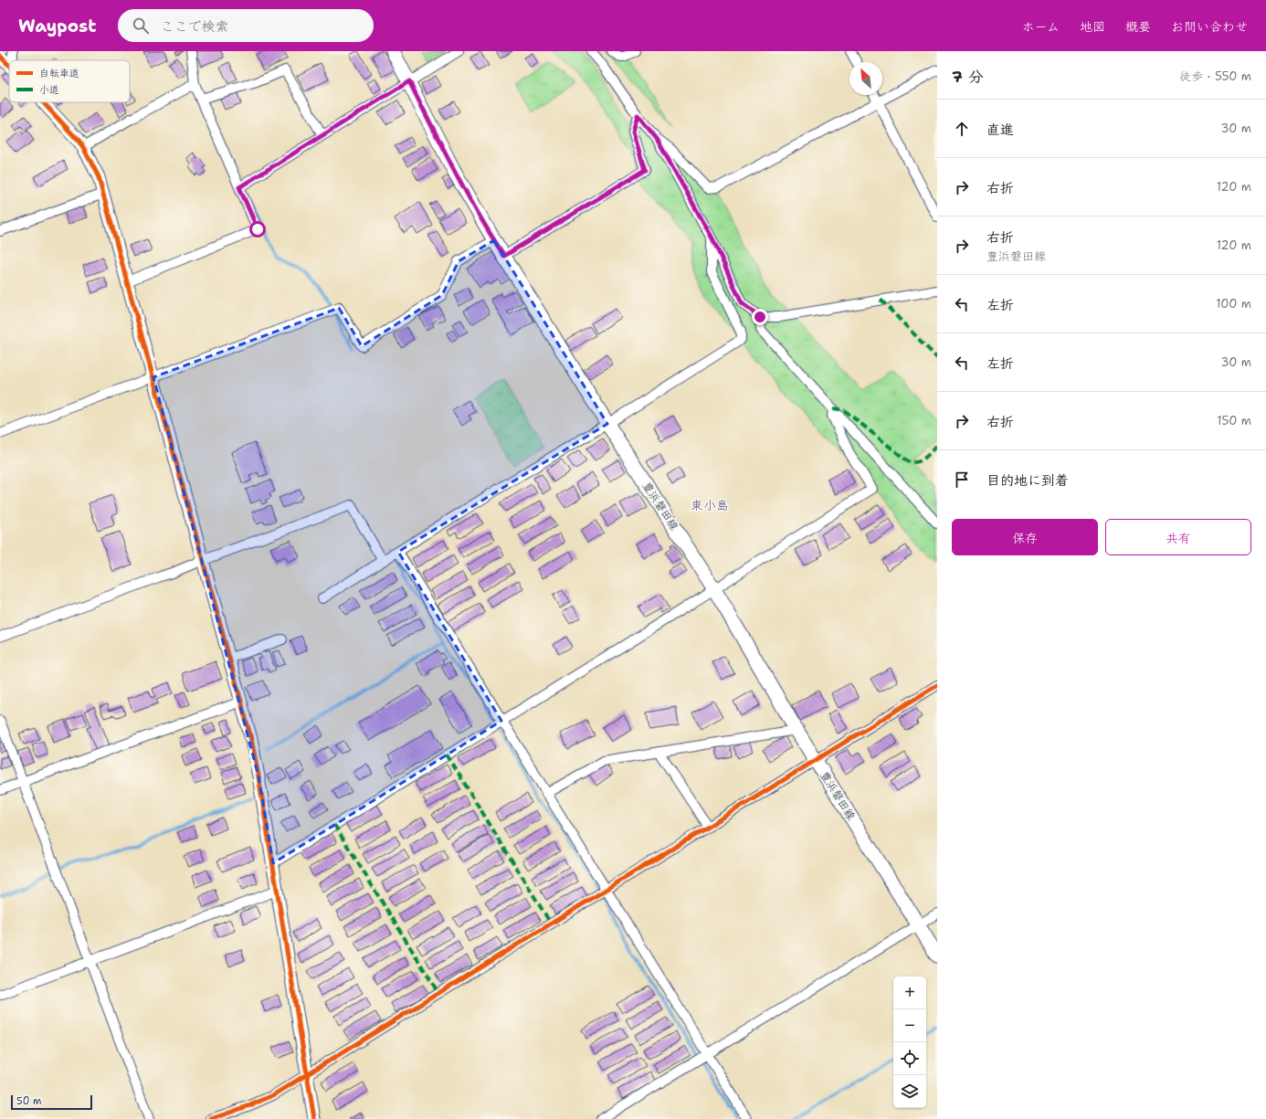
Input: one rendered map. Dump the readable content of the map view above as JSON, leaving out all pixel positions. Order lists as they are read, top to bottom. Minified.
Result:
{"streets":{"main road":["豊浜磐田線"]},"districts":["東小島"],"legend":["自転車道","小道"],"scale_bar":"50 m","north":"top left","page":{"header":"Waypost","search":"ここで検索","nav":["ホーム","地図","概要","お問い合わせ"],"heading":["7 分","徒歩 · 550 m"],"list":[["直進","30 m"],["右折","120 m"],["右折","豊浜磐田線","120 m"],["左折","100 m"],["左折","30 m"],["右折","150 m"],"目的地に到着"],"buttons":["保存","共有"],"map_buttons":["+","−"],"scale":"50 m"}}
